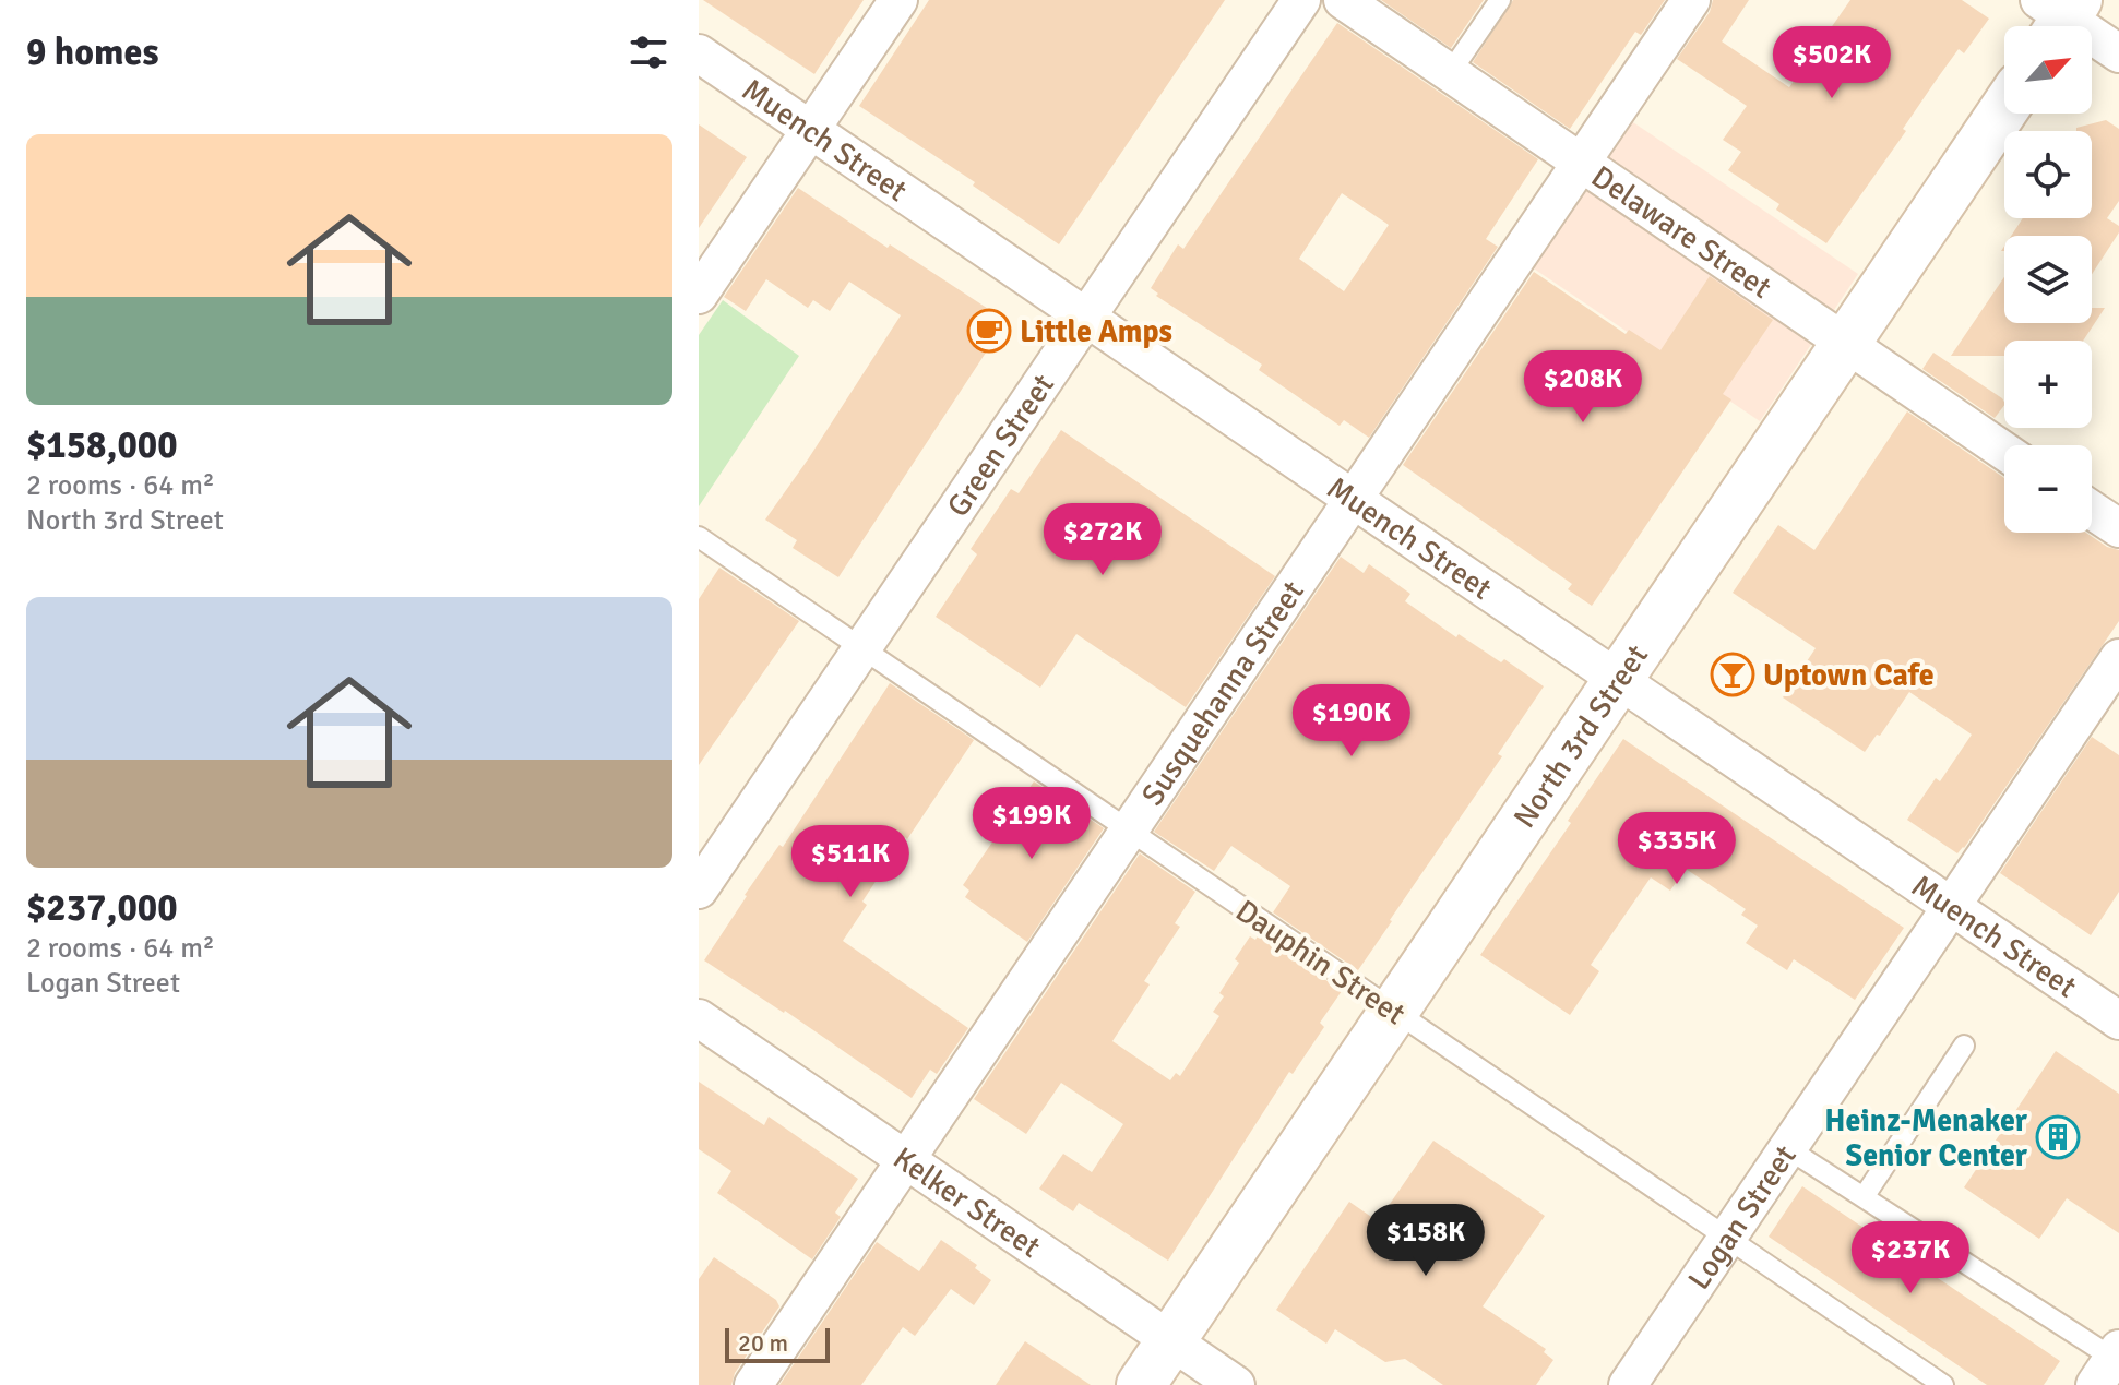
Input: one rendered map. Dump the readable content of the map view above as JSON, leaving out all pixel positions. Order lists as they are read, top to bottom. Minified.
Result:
{"streets":{"main road":["North 3rd Street"],"street":["Muench Street","Delaware Street","Green Street","Susquehanna Street","Kelker Street","Logan Street"],"lane":["Dauphin Street"]},"crossings":[["Muench Street","Green Street"],["Muench Street","Susquehanna Street"],["Muench Street","North 3rd Street"],["Muench Street","Logan Street"],["Delaware Street","Susquehanna Street"],["Delaware Street","North 3rd Street"],["Green Street","Dauphin Street"],["Susquehanna Street","Dauphin Street"],["Susquehanna Street","Kelker Street"],["North 3rd Street","Dauphin Street"],["North 3rd Street","Kelker Street"],["Dauphin Street","Logan Street"]],"places":{"cafe":["Little Amps"],"bar":["Uptown Cafe"],"building":["Heinz-Menaker Senior Center"]},"scale_bar":"20 m","north":"top right","page":{"heading":"9 homes","map_buttons":["+","−"],"price":["$502K","$208K","$272K","$190K","$199K","$335K","$511K","$158K","$237K"],"list":[{"name":"$158,000","note":"2 rooms · 64 m² · North 3rd Street"},{"name":"$237,000","note":"2 rooms · 64 m² · Logan Street"}],"scale":"20 m"}}
